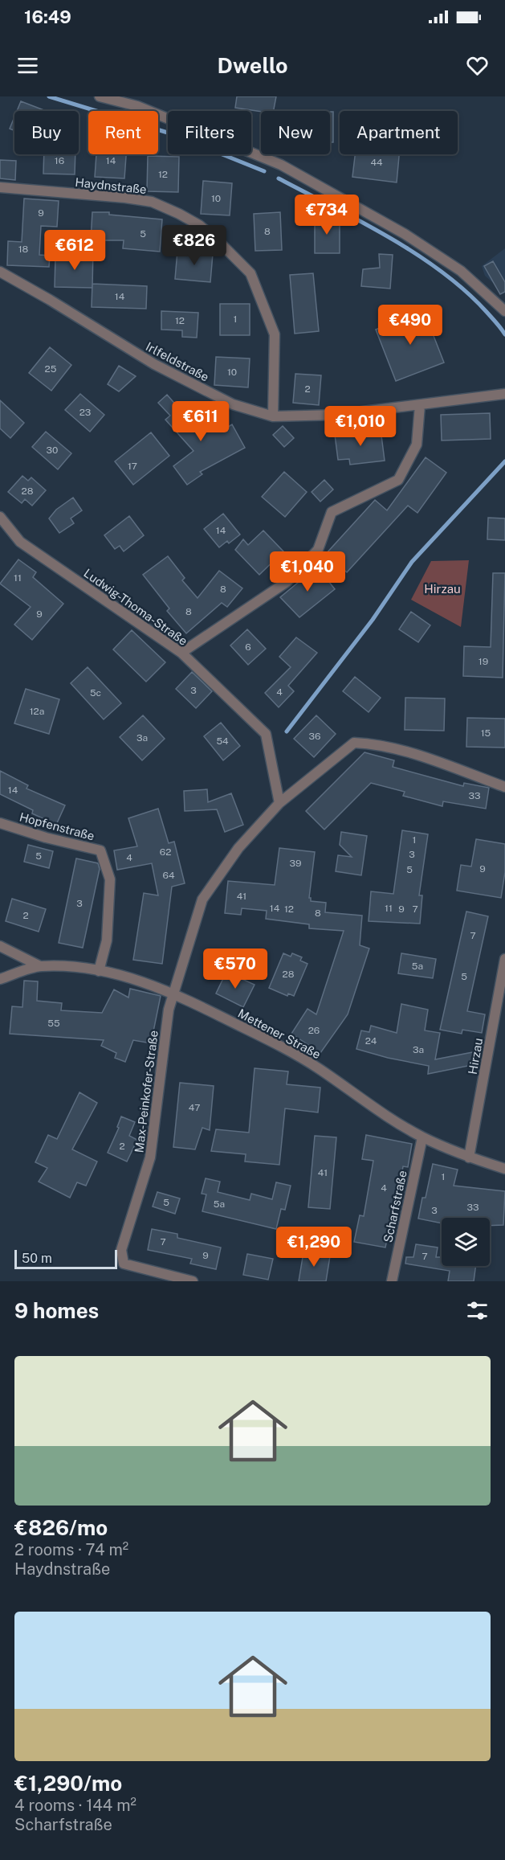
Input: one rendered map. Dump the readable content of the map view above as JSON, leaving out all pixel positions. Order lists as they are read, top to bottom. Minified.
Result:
{"streets":{"street":["Haydnstraße","Irlfeldstraße","Ludwig-Thoma-Straße","Hopfenstraße","Mettener Straße","Hirzau","Max-Peinkofer-Straße","Scharfstraße"]},"crossings":[["Haydnstraße","Irlfeldstraße"],["Hopfenstraße","Mettener Straße"],["Mettener Straße","Hirzau"],["Mettener Straße","Max-Peinkofer-Straße"],["Mettener Straße","Scharfstraße"]],"parks":["Hirzau"],"house_numbers":["16","14","44","12","10","9","8","5","18","14","1","12","25","10","2","23","30","17","28","14","11","8","8","9","6","19","3","4","5c","12a","15","36","3a","54","14","33","1","62","3","5","4","39","9","5","64","41","3","14","11","12","9","7","8","2","7","5a","28","5","55","26","24","3a","47","2","41","1","4","5","5a","33","3","7","9","7"],"scale_bar":"50 m","page":{"status":"16:49","header":"Dwello","chip":["Buy","Rent","Filters","New","Apartment"],"price":["€734","€826","€612","€490","€611","€1,010","€1,040","€570","€1,290"],"scale":"50 m","heading":"9 homes","list":[{"name":"€826/mo","note":"2 rooms · 74 m² · Haydnstraße"},{"name":"€1,290/mo","note":"4 rooms · 144 m² · Scharfstraße"}]}}
